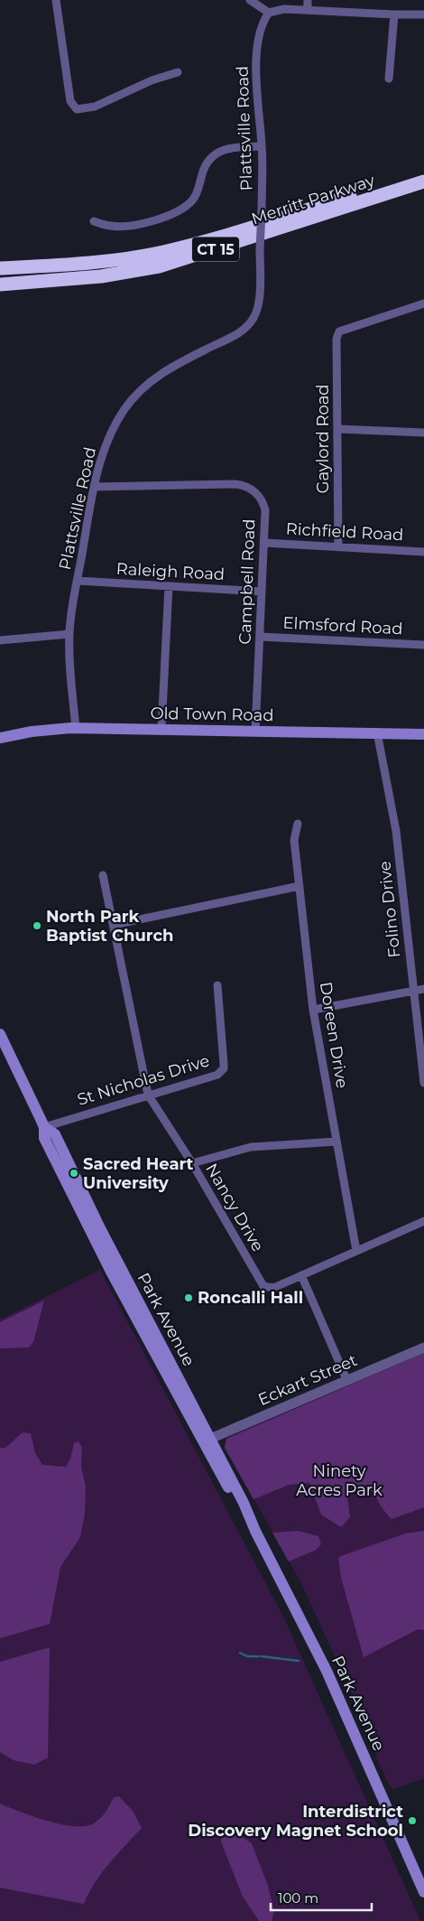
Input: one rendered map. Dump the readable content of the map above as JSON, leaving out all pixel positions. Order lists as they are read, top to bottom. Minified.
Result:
{"streets":{"highway":["Merritt Parkway","CT 15"],"main road":["Old Town Road","Park Avenue"],"street":["Plattsville Road","Gaylord Road","Richfield Road","Raleigh Road","Campbell Road","Elmsford Road","Folino Drive","Doreen Drive","St Nicholas Drive","Nancy Drive","Eckart Street"]},"crossings":[["Plattsville Road","Raleigh Road"],["Plattsville Road","Campbell Road"],["Plattsville Road","Old Town Road"],["Gaylord Road","Richfield Road"],["Richfield Road","Campbell Road"],["Raleigh Road","Campbell Road"],["Campbell Road","Elmsford Road"],["Campbell Road","Old Town Road"],["Old Town Road","Folino Drive"],["Doreen Drive","Nancy Drive"],["St Nicholas Drive","Nancy Drive"],["St Nicholas Drive","Park Avenue"],["Park Avenue","Eckart Street"]],"parks":["Ninety Acres Park"],"places":["North Park Baptist Church","Sacred Heart University","Roncalli Hall","Interdistrict Discovery Magnet School"],"scale_bar":"100 m"}
